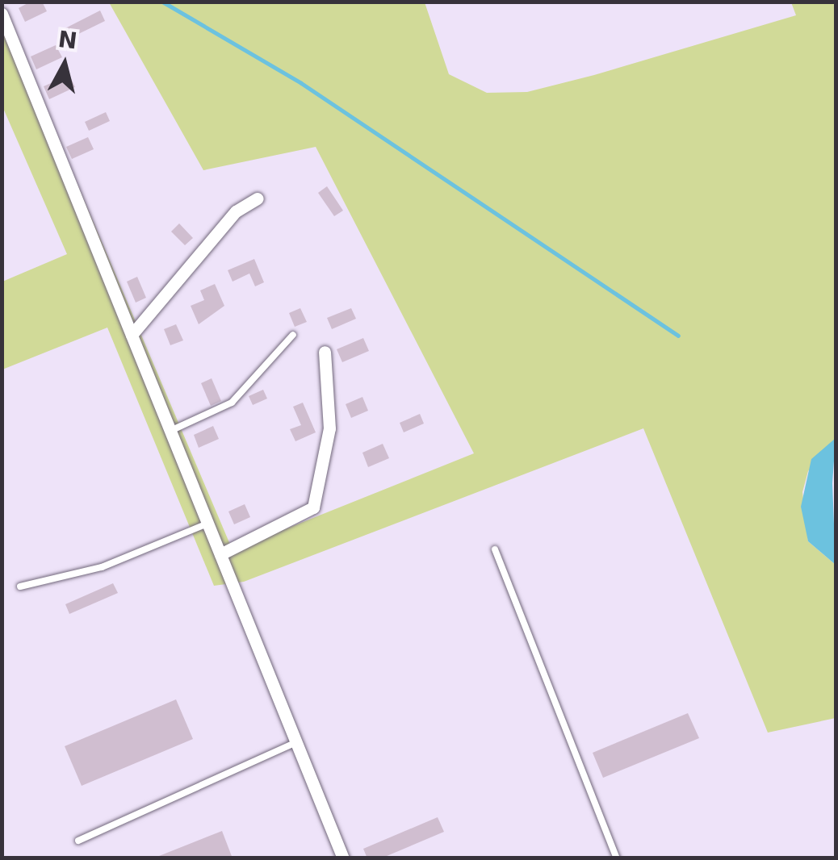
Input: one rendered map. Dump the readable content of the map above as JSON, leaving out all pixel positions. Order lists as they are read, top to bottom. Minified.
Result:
{"north":"top"}
